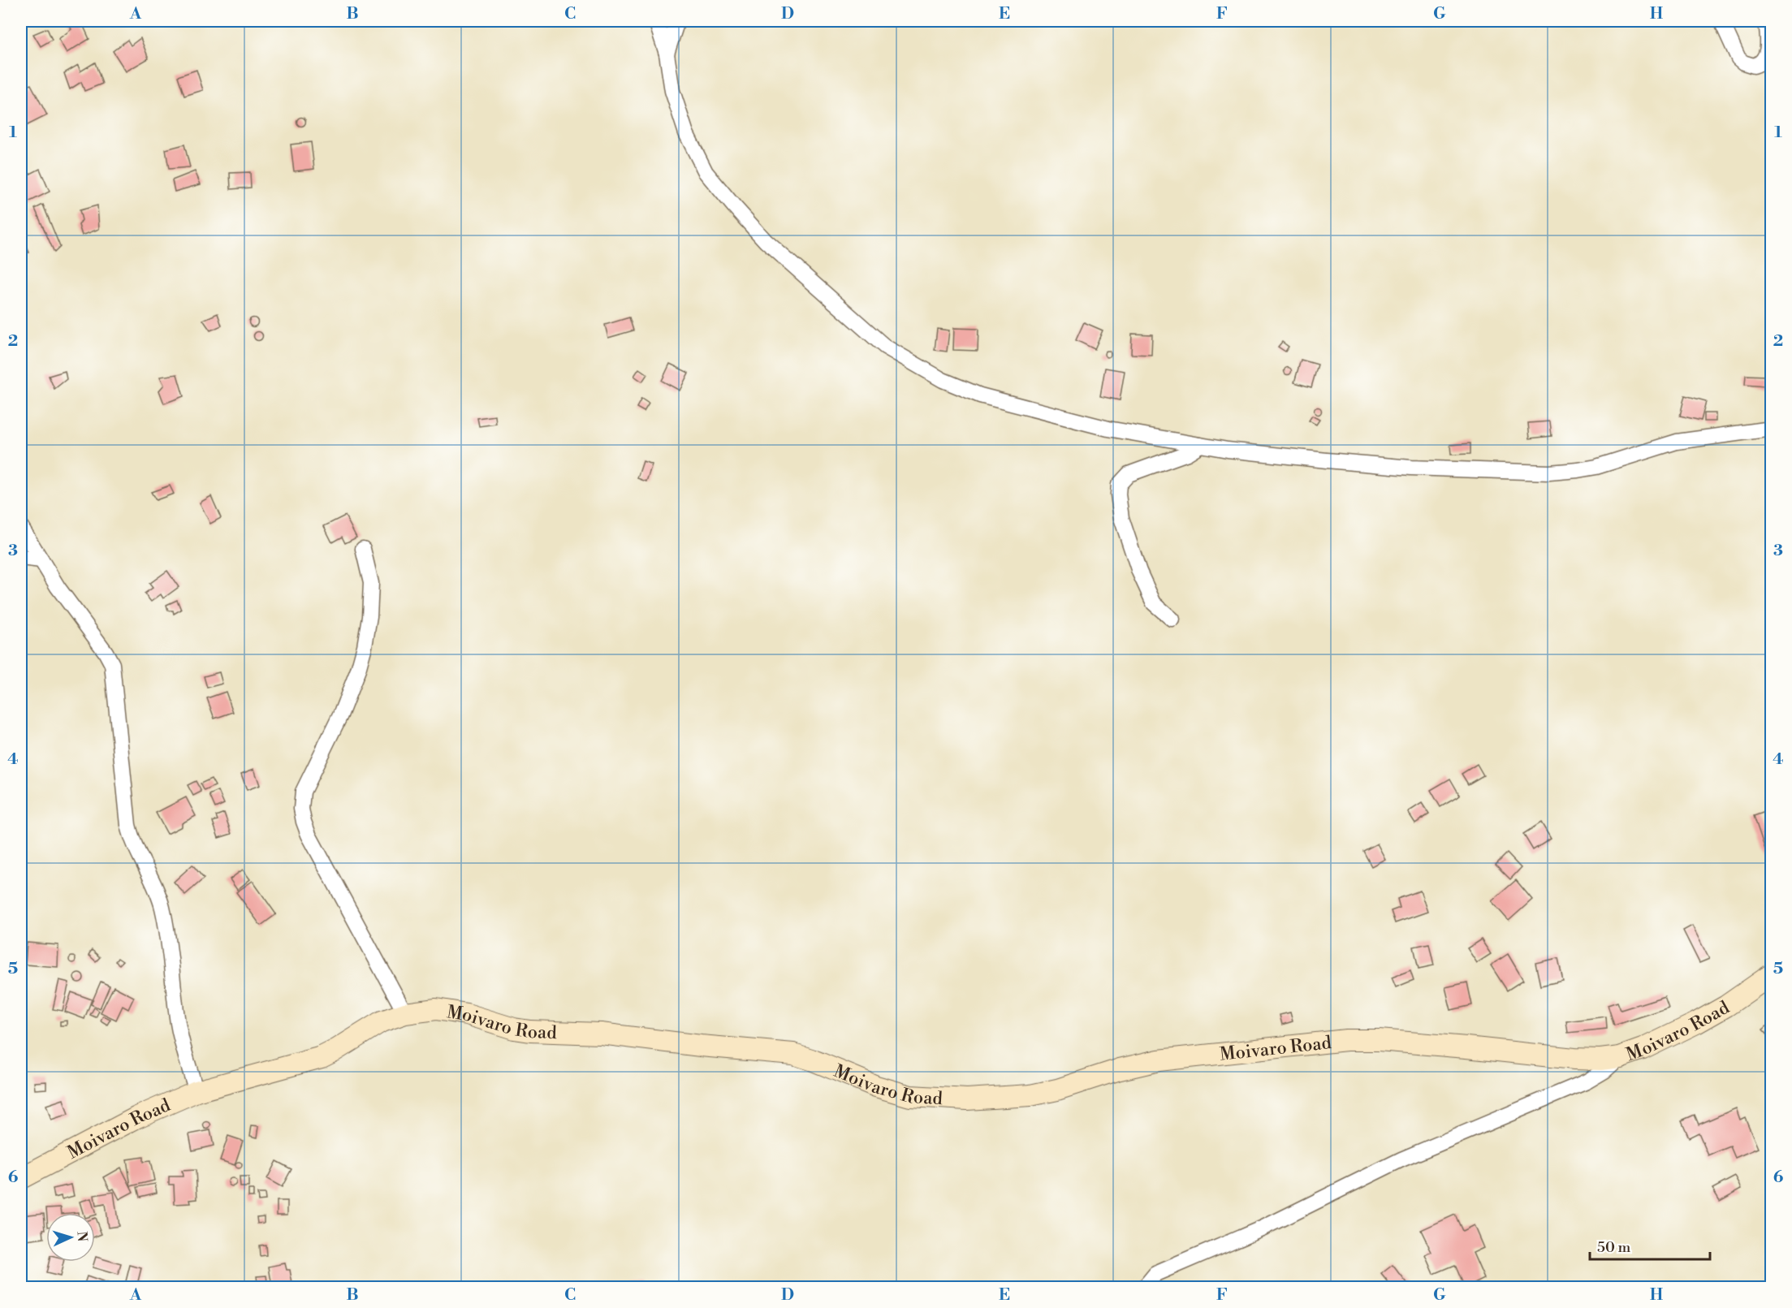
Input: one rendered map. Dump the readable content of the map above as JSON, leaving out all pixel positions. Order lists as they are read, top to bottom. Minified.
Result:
{"streets":{"street":["Moivaro Road"]},"scale_bar":"50 m","north":"right","grid":{"columns":["A","B","C","D","E","F","G","H"],"rows":["1","2","3","4","5","6"]}}
